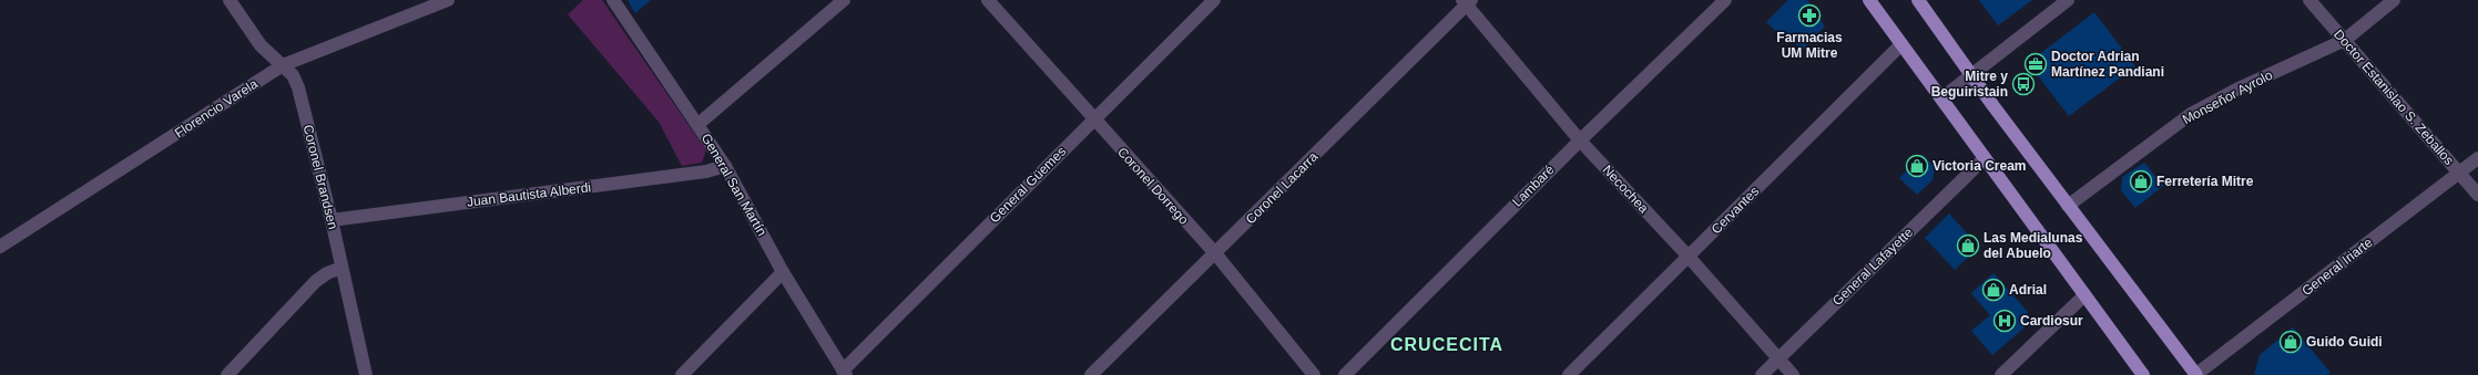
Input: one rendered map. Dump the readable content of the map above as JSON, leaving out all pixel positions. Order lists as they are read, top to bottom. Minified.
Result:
{"streets":{"street":["Monseñor Ayrolo","Doctor Estanislao S. Zeballos","Florencio Varela","Coronel Brandsen","General San Martín","General Güemes","Coronel Dorrego","Lambaré","Coronel Lacarra","Necochea","Juan Bautista Alberdi","Cervantes","General Lafayette","General Iriarte"]},"crossings":[["Monseñor Ayrolo","Doctor Estanislao S. Zeballos"],["Doctor Estanislao S. Zeballos","General Iriarte"],["Florencio Varela","Coronel Brandsen"],["Coronel Brandsen","Juan Bautista Alberdi"],["General San Martín","General Güemes"],["General San Martín","Juan Bautista Alberdi"],["General Güemes","Coronel Dorrego"],["Coronel Dorrego","Coronel Lacarra"],["Lambaré","Necochea"],["Coronel Lacarra","Necochea"],["Necochea","Cervantes"],["Necochea","General Lafayette"]],"districts":["CRUCECITA"],"places":{"pharmacy":["Farmacias UM Mitre"],"office":["Doctor Adrian Martínez Pandiani"],"bus stop":["Mitre y Beguiristain"],"shop":["Victoria Cream","Ferretería Mitre","Las Medialunas del Abuelo","Adrial","Guido Guidi"],"hospital":["Cardiosur"]}}
